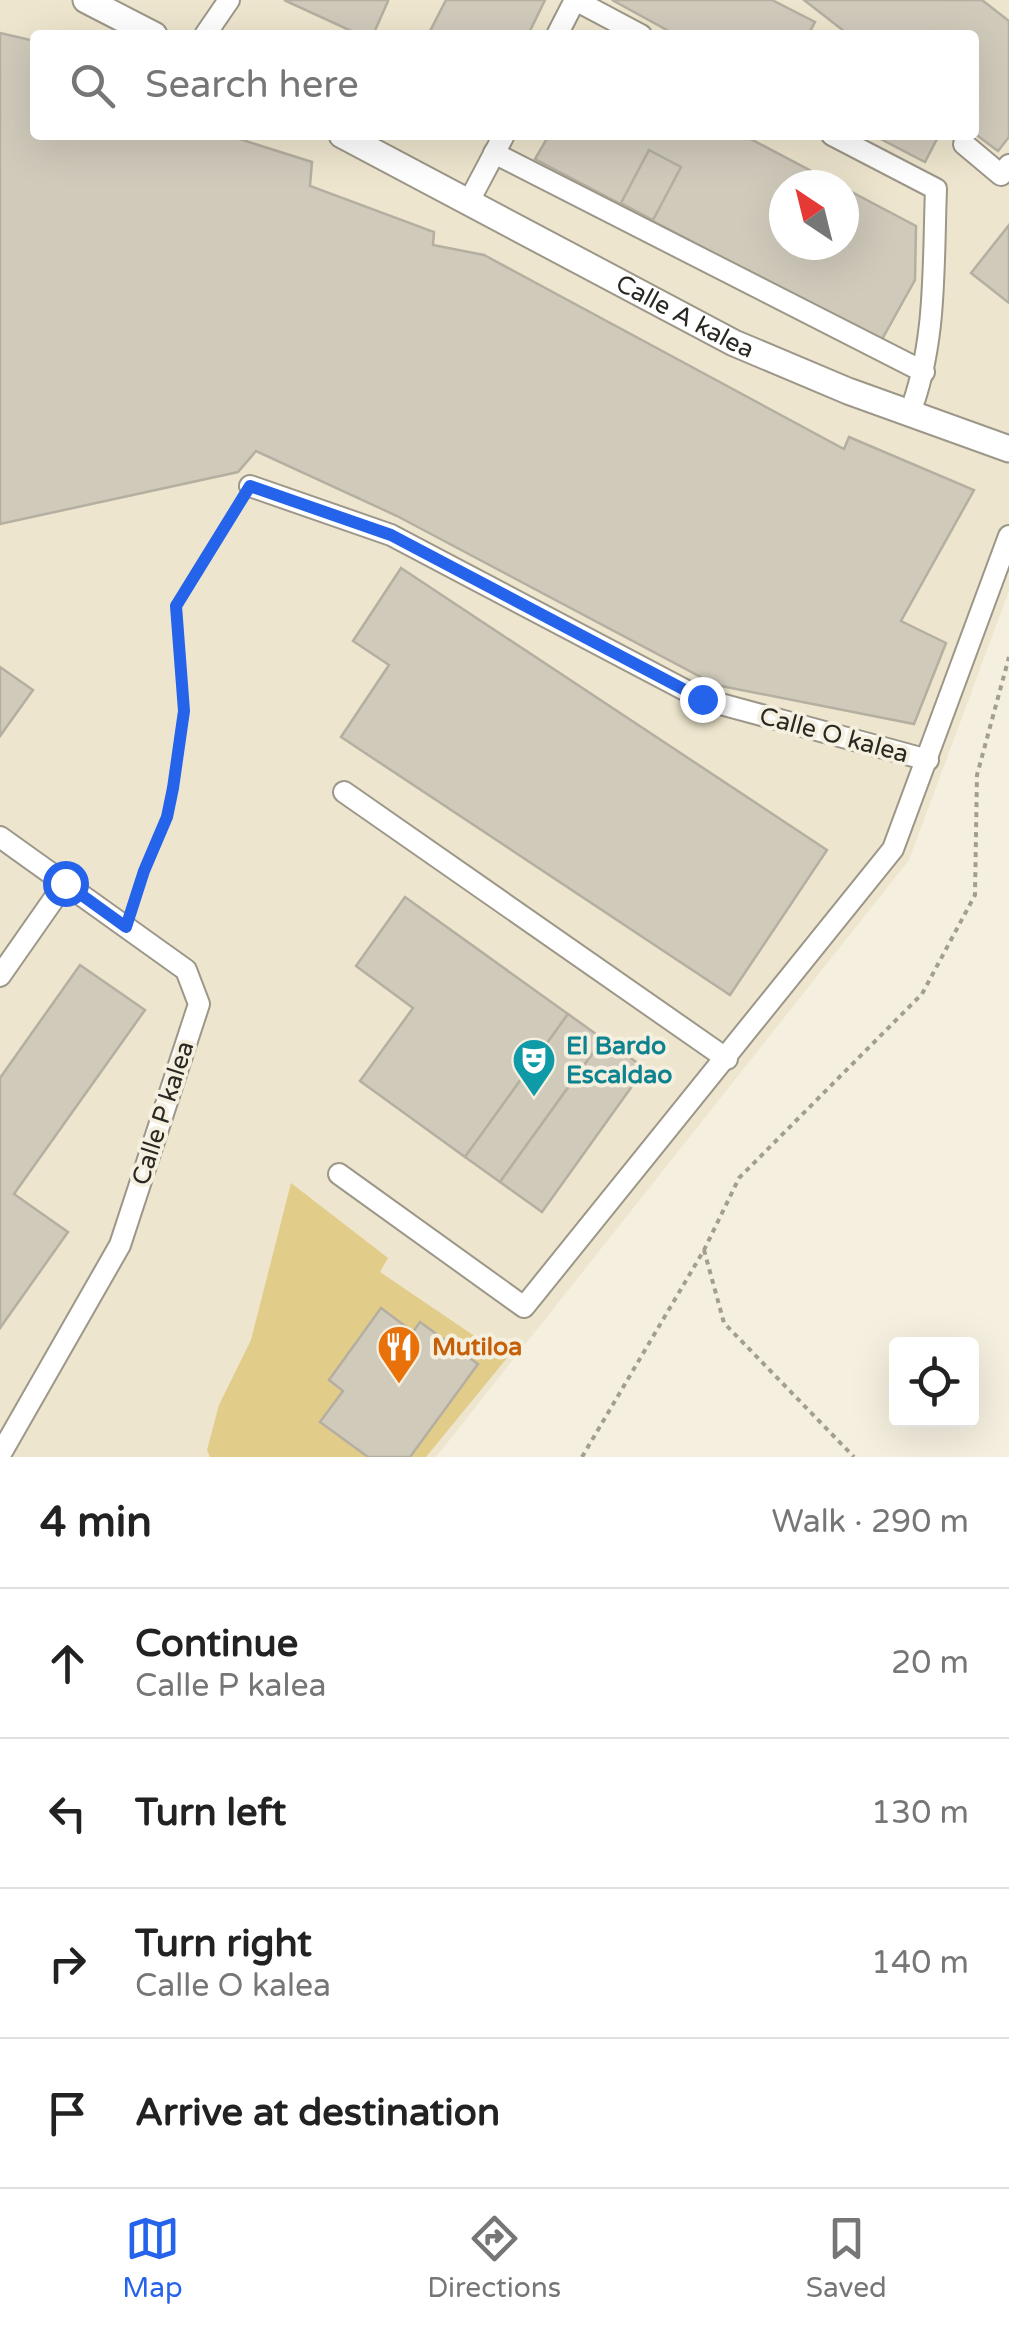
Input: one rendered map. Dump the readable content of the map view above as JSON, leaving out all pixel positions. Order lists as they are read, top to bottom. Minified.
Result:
{"streets":{"street":["Calle A kalea","Calle O kalea","Calle P kalea"]},"places":{"theatre":["El Bardo Escaldao"],"restaurant":["Mutiloa"]},"north":"top left","page":{"search":"Search here","heading":["4 min","Walk · 290 m"],"list":[["Continue","Calle P kalea","20 m"],["Turn left","130 m"],["Turn right","Calle O kalea","140 m"],"Arrive at destination"],"nav":["Map","Directions","Saved"]}}
